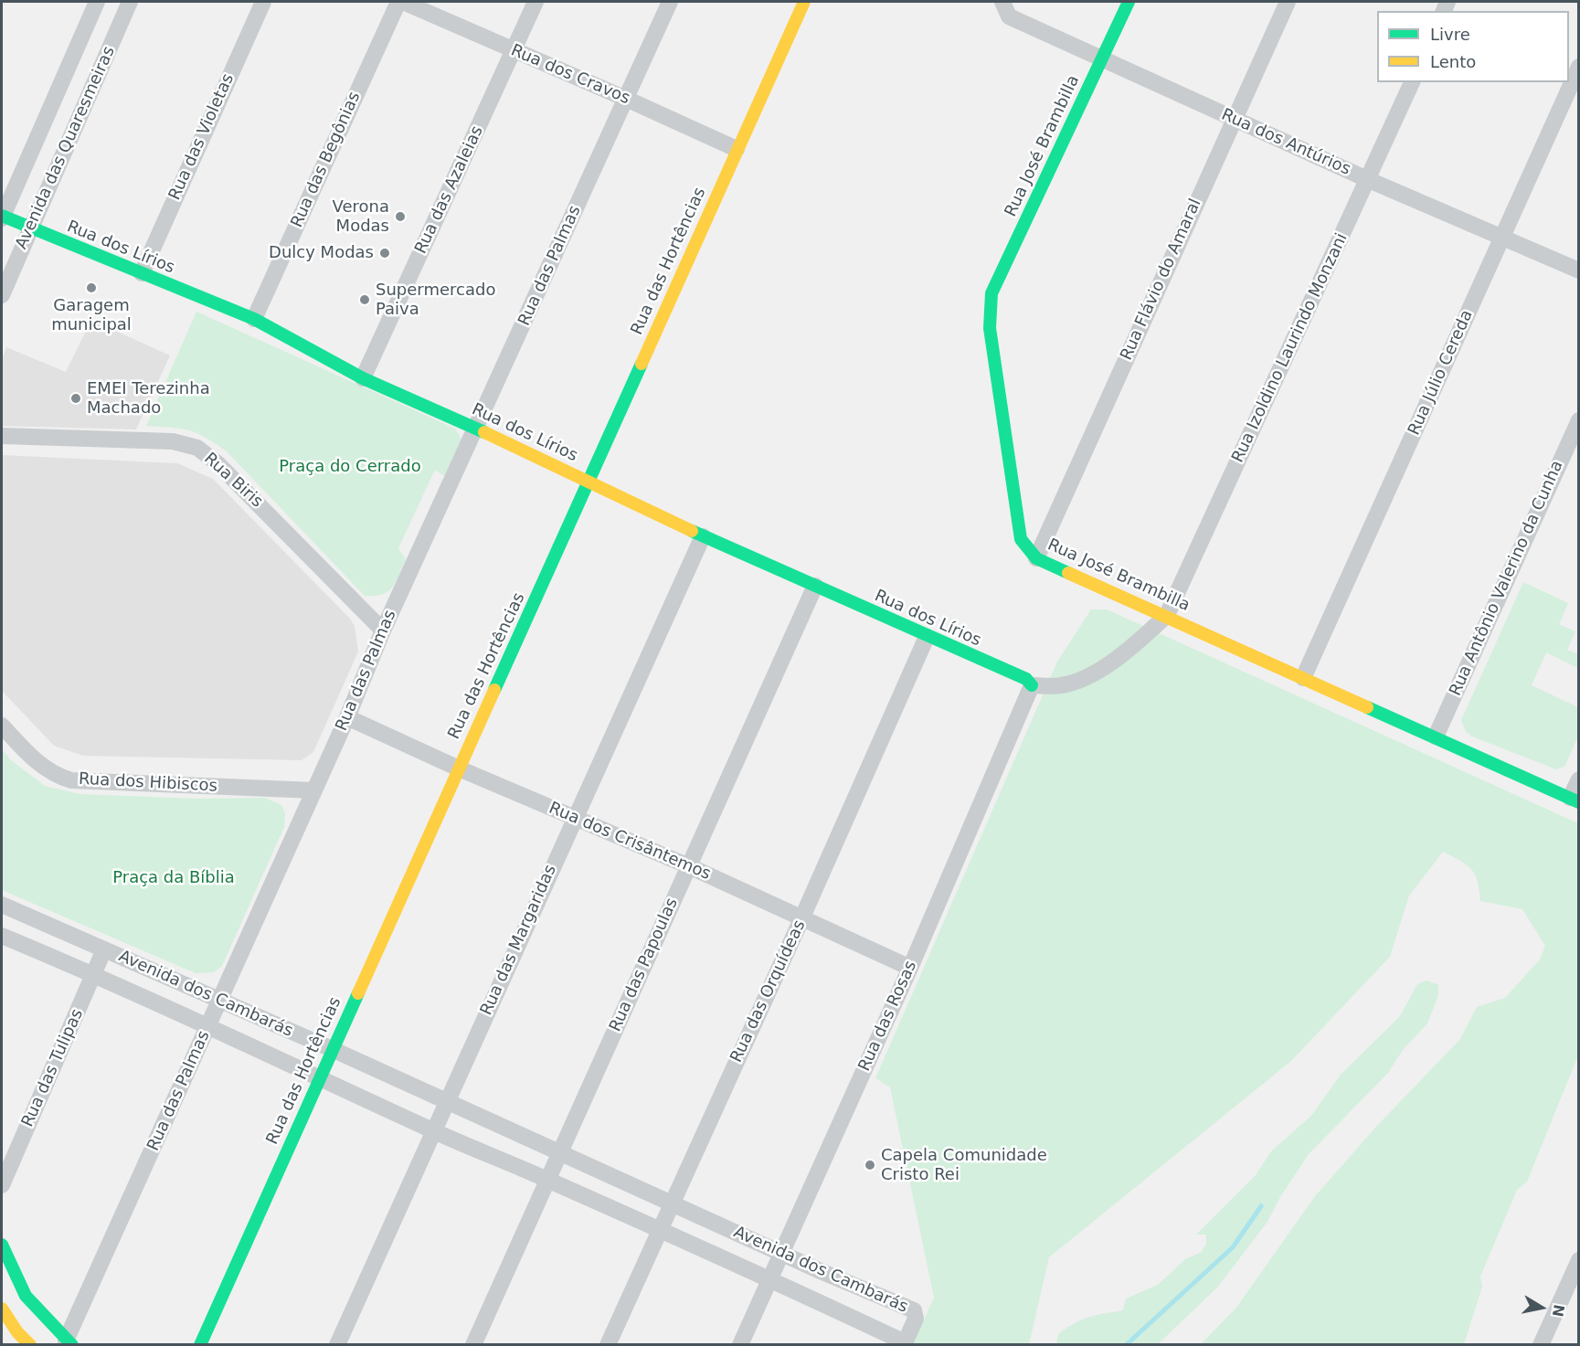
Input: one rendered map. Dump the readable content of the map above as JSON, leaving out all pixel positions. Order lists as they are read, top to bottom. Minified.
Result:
{"streets":{"street":["Rua dos Cravos","Rua das Violetas","Rua dos Antúrios","Rua José Brambilla","Avenida das Quaresmeiras","Rua das Begônias","Rua das Azaleias","Rua dos Lírios","Rua das Hortências","Rua das Palmas","Rua Flávio do Amaral","Rua Izoldino Laurindo Monzani","Rua Júlio Cereda","Rua Biris","Rua Antônio Valerino da Cunha","Rua dos Hibiscos","Rua dos Crisântemos","Rua das Margaridas","Rua das Papoulas","Rua das Orquídeas","Avenida dos Cambarás","Rua das Rosas","Rua das Tulipas"]},"crossings":[["Rua dos Cravos","Rua das Azaleias"],["Rua dos Cravos","Rua das Hortências"],["Rua dos Cravos","Rua das Palmas"],["Rua das Violetas","Rua dos Lírios"],["Rua dos Antúrios","Rua José Brambilla"],["Rua dos Antúrios","Rua Flávio do Amaral"],["Rua dos Antúrios","Rua Izoldino Laurindo Monzani"],["Rua dos Antúrios","Rua Júlio Cereda"],["Rua José Brambilla","Rua Flávio do Amaral"],["Rua José Brambilla","Rua Izoldino Laurindo Monzani"],["Rua José Brambilla","Rua Júlio Cereda"],["Rua José Brambilla","Rua Antônio Valerino da Cunha"],["Avenida das Quaresmeiras","Rua dos Lírios"],["Rua das Begônias","Rua dos Lírios"],["Rua das Azaleias","Rua dos Lírios"],["Rua dos Lírios","Rua das Hortências"],["Rua dos Lírios","Rua das Palmas"],["Rua dos Lírios","Rua das Margaridas"],["Rua dos Lírios","Rua das Papoulas"],["Rua dos Lírios","Rua das Orquídeas"],["Rua dos Lírios","Rua das Rosas"],["Rua das Hortências","Rua dos Crisântemos"],["Rua das Hortências","Avenida dos Cambarás"],["Rua das Palmas","Rua Biris"],["Rua das Palmas","Rua dos Hibiscos"],["Rua das Palmas","Rua dos Crisântemos"],["Rua das Palmas","Avenida dos Cambarás"],["Rua dos Crisântemos","Rua das Margaridas"],["Rua dos Crisântemos","Rua das Papoulas"],["Rua dos Crisântemos","Rua das Orquídeas"],["Rua dos Crisântemos","Rua das Rosas"],["Rua das Margaridas","Avenida dos Cambarás"],["Rua das Papoulas","Avenida dos Cambarás"],["Rua das Orquídeas","Avenida dos Cambarás"],["Avenida dos Cambarás","Rua das Rosas"],["Avenida dos Cambarás","Rua das Tulipas"]],"parks":["Praça do Cerrado","Praça da Bíblia"],"places":["Verona Modas","Dulcy Modas","Garagem municipal","Supermercado Paiva","EMEI Terezinha Machado","Capela Comunidade Cristo Rei"],"legend":["Livre","Lento"],"north":"right"}
